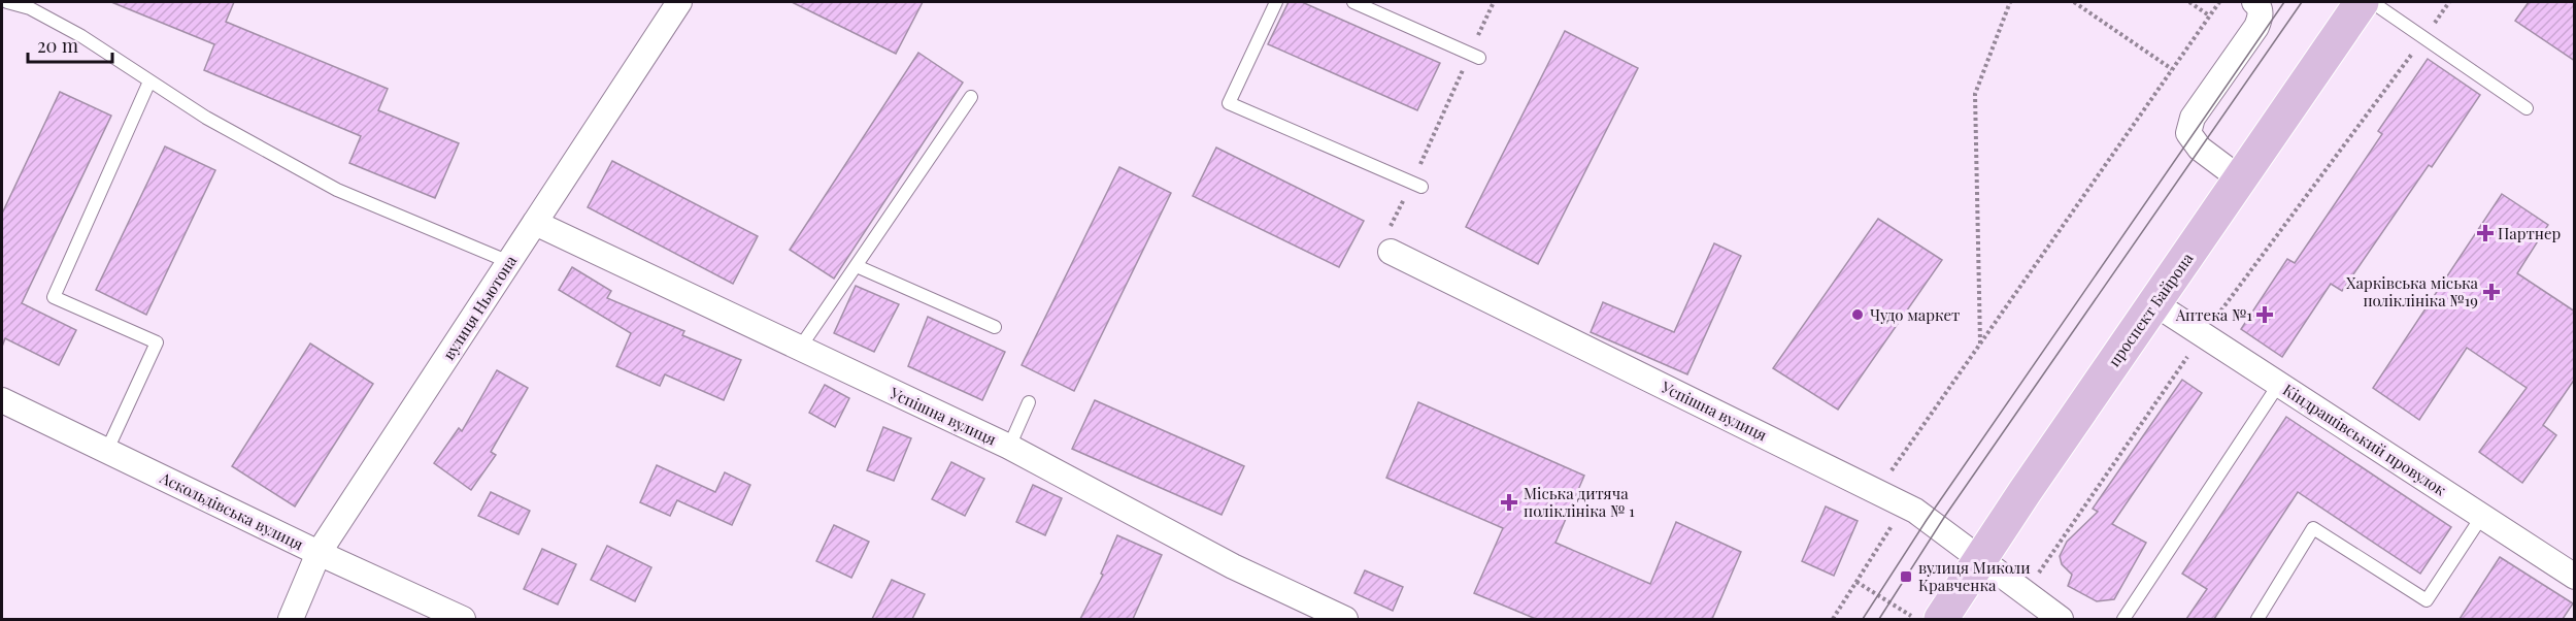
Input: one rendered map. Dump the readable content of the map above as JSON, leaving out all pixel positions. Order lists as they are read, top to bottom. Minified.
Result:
{"streets":{"main road":["проспект Байрона"],"street":["вулиця Ньютона","Успішна вулиця","Кіндрашівський провулок","Аскольдівська вулиця"]},"crossings":[["вулиця Ньютона","Успішна вулиця"],["вулиця Ньютона","Аскольдівська вулиця"],["проспект Байрона","Успішна вулиця"],["проспект Байрона","Кіндрашівський провулок"]],"places":{"health":["Партнер","Харківська міська поліклініка №19","Аптека №1","Міська дитяча поліклініка № 1"],"other":["Чудо маркет"],"transit":["вулиця Миколи Кравченка"]},"scale_bar":"20 m"}
